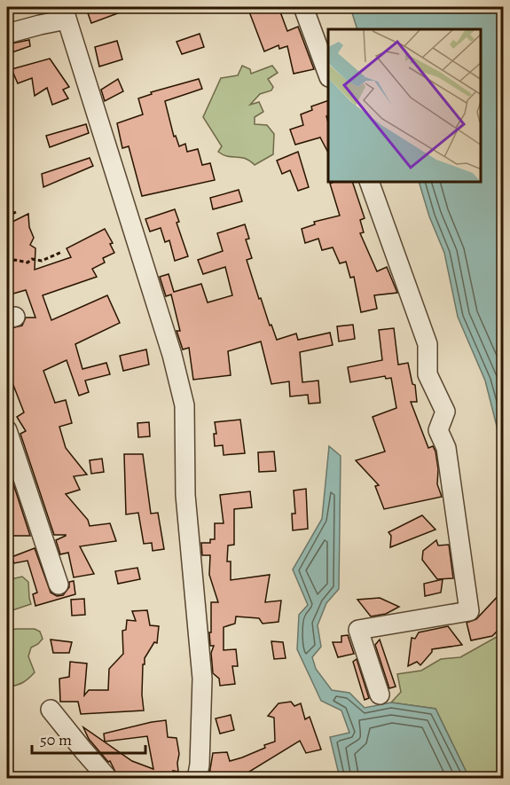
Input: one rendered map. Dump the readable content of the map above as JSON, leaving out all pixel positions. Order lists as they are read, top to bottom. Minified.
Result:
{"scale_bar":"50 m"}
